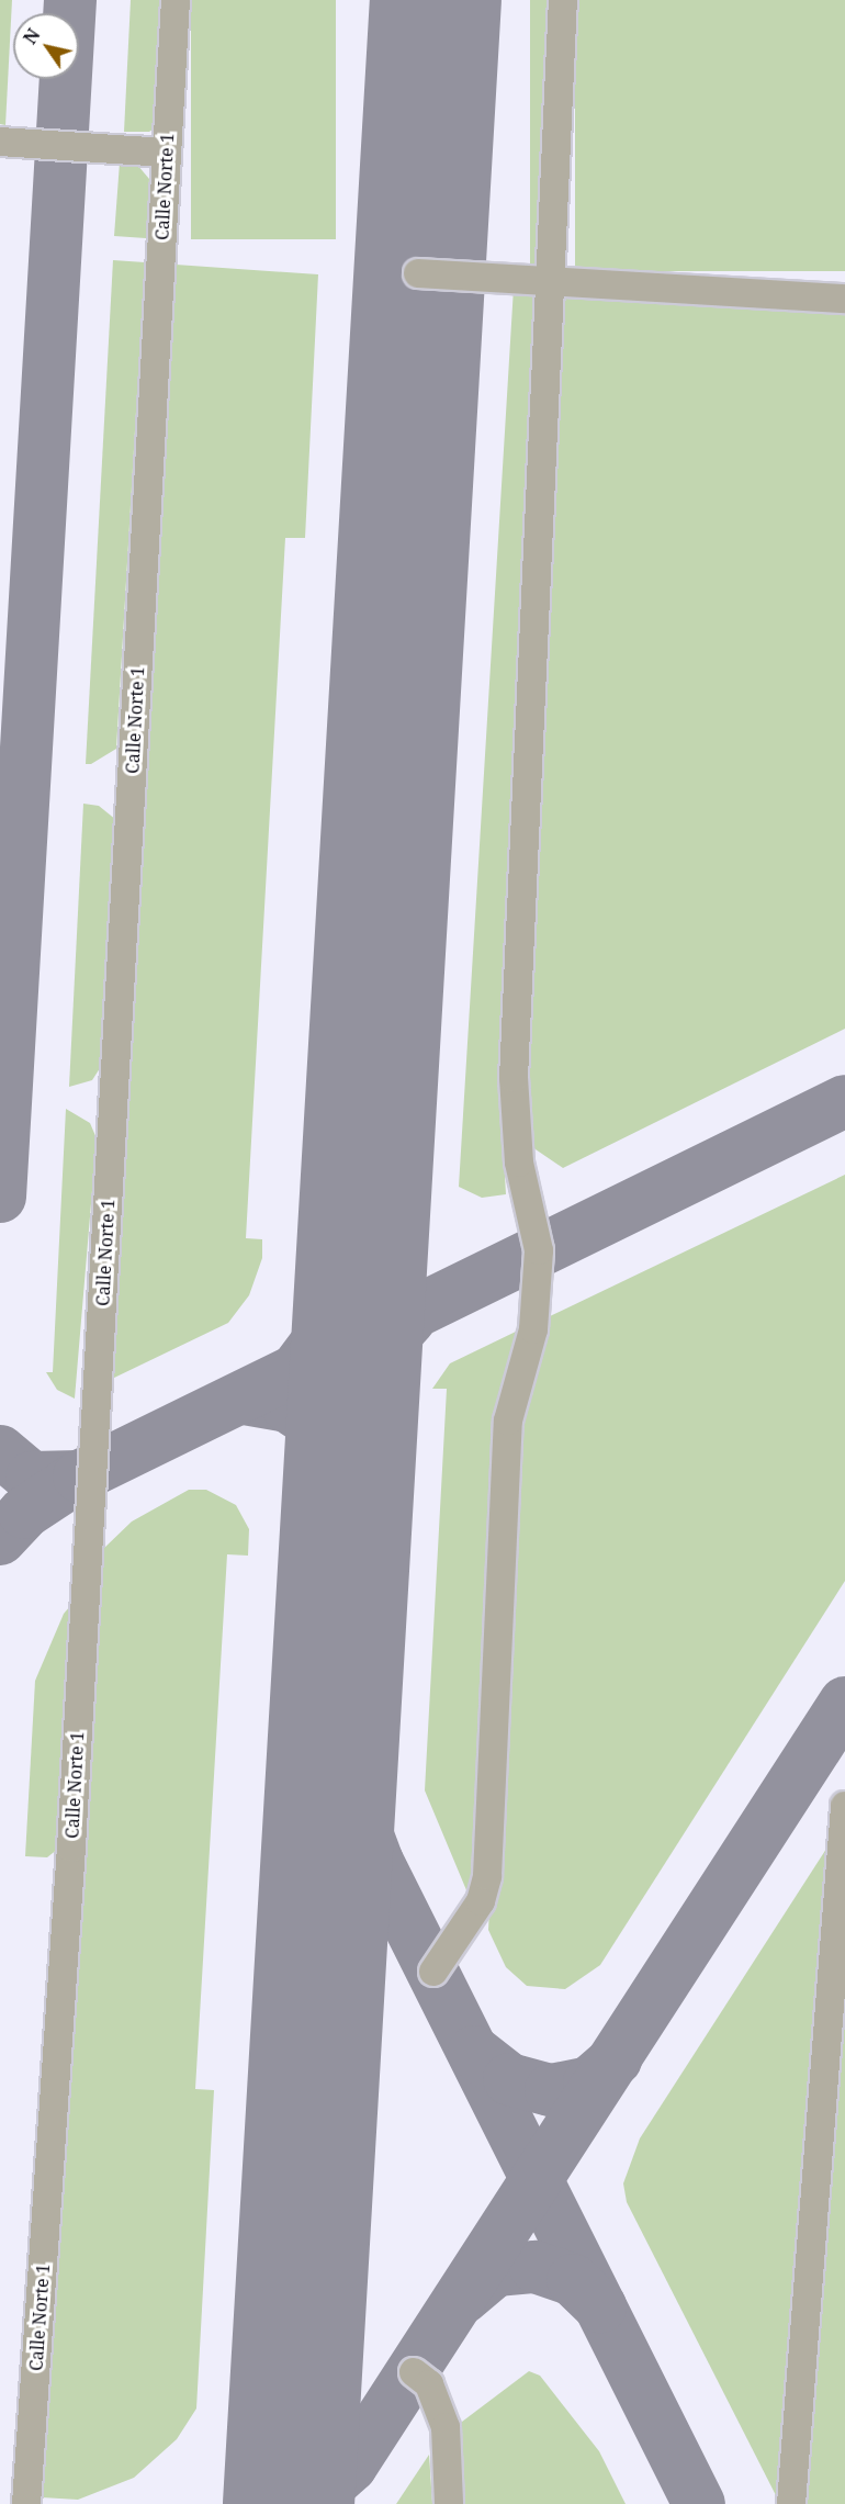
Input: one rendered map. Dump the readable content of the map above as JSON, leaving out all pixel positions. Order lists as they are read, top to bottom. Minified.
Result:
{"streets":{"lane":["Calle Norte 1"]},"north":"top left"}
